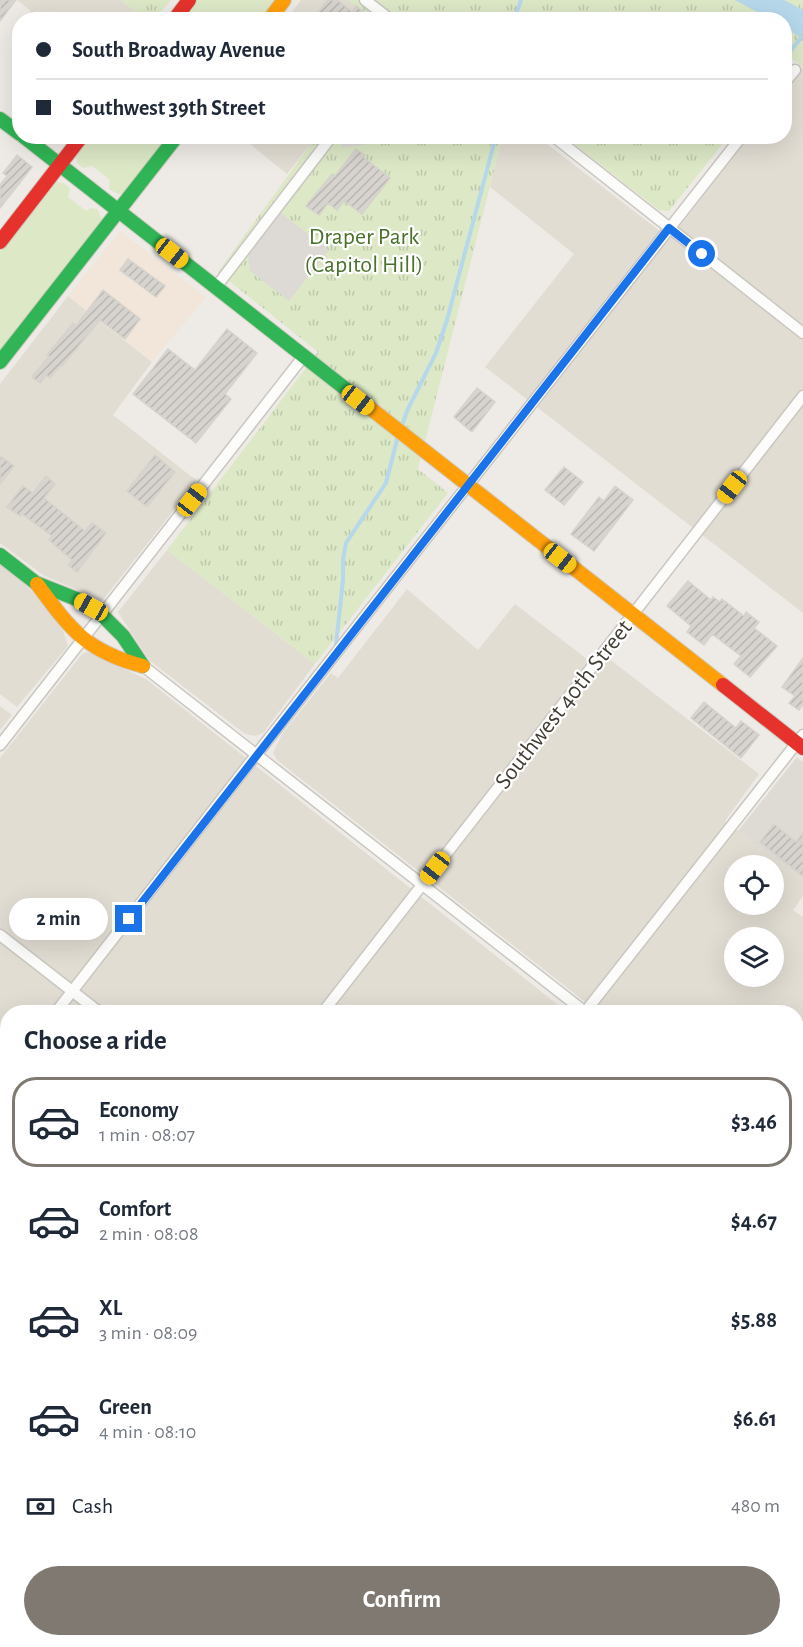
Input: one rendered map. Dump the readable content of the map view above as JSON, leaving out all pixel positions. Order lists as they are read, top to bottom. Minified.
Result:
{"streets":{"street":["Southwest 40th Street"]},"parks":["Draper Park (Capitol Hill)"],"page":{"banner":["South Broadway Avenue","Southwest 39th Street"],"bubble":"2 min","heading":"Choose a ride","list":[{"name":"Economy","note":"1 min · 08:07","value":"$3.46"},{"name":"Comfort","note":"2 min · 08:08","value":"$4.67"},{"name":"XL","note":"3 min · 08:09","value":"$5.88"},{"name":"Green","note":"4 min · 08:10","value":"$6.61"}],"pay":["Cash","480 m"],"buttons":"Confirm"}}
